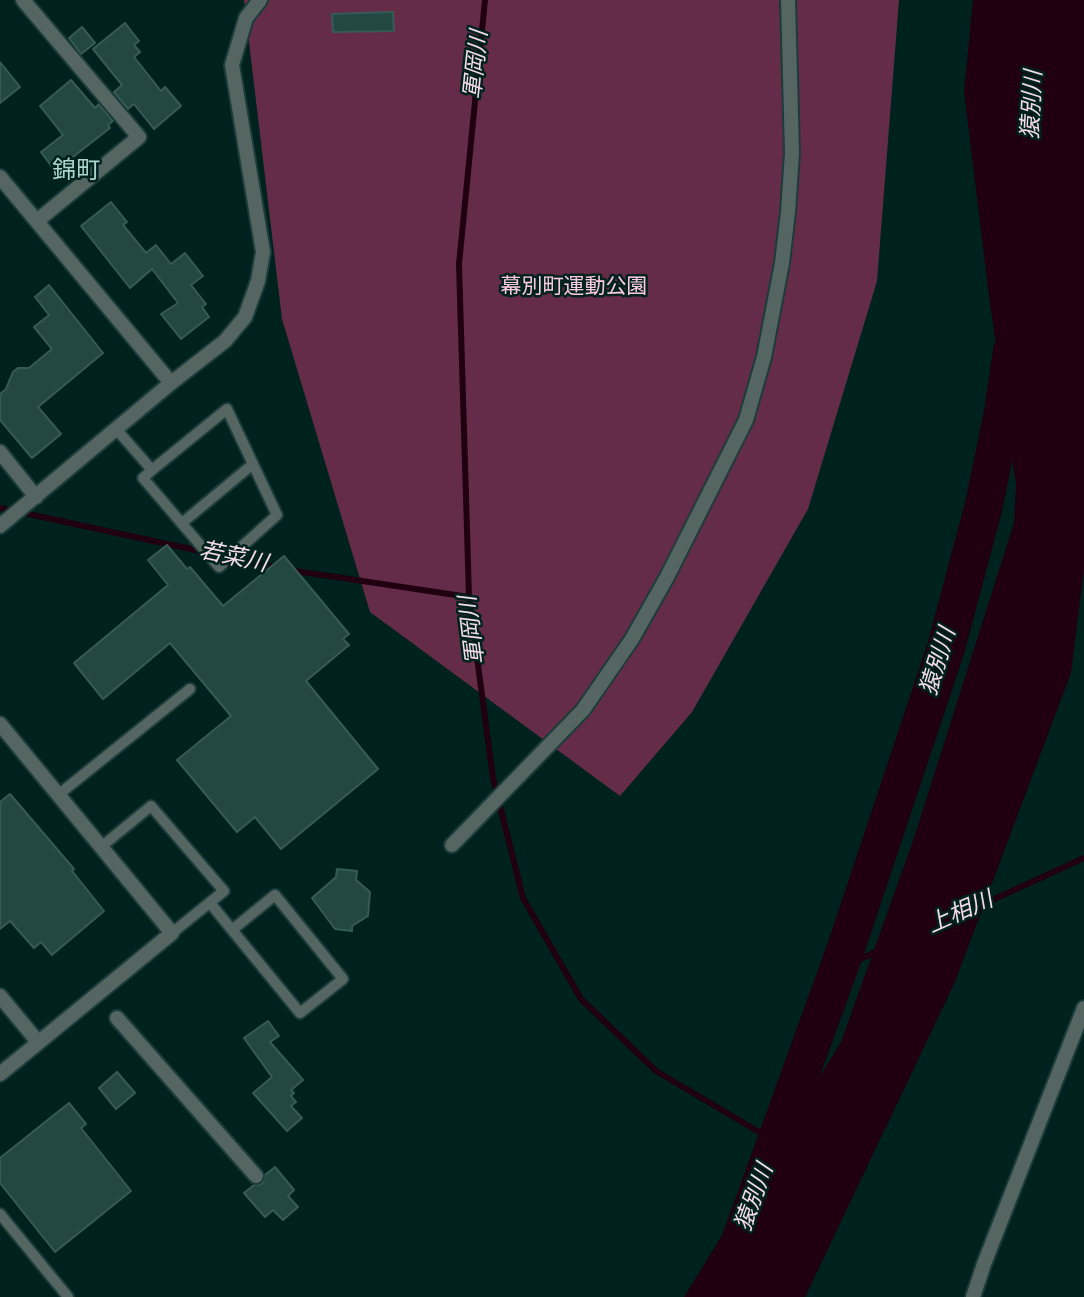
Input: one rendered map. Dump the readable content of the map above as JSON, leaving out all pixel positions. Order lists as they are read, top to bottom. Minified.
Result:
{"districts":["錦町"],"water":["軍岡川","猿別川","若菜川","上相川"],"parks":["幕別町運動公園"]}
